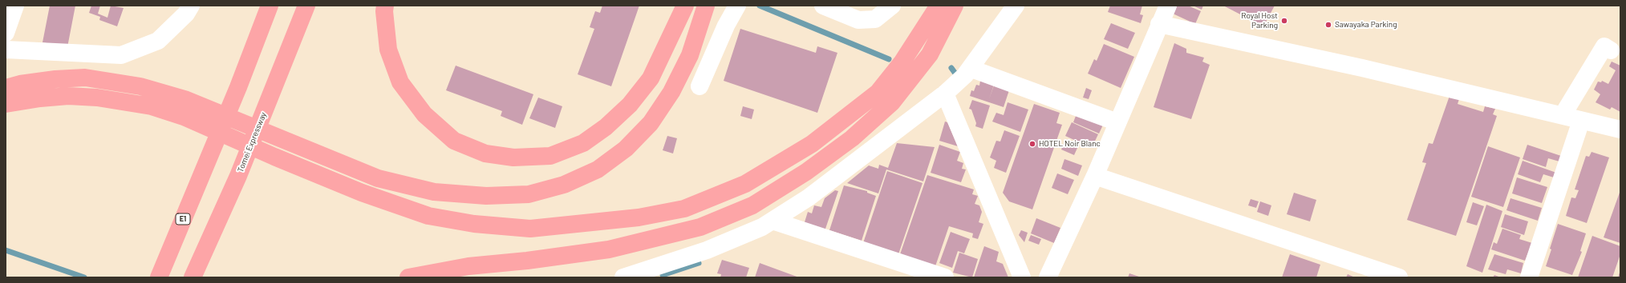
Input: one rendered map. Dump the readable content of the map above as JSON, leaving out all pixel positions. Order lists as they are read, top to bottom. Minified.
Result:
{"streets":{"highway":["Tomei Expressway","E1"]},"places":["Royal Host Parking","Sawayaka Parking","HOTEL Noir Blanc"]}
